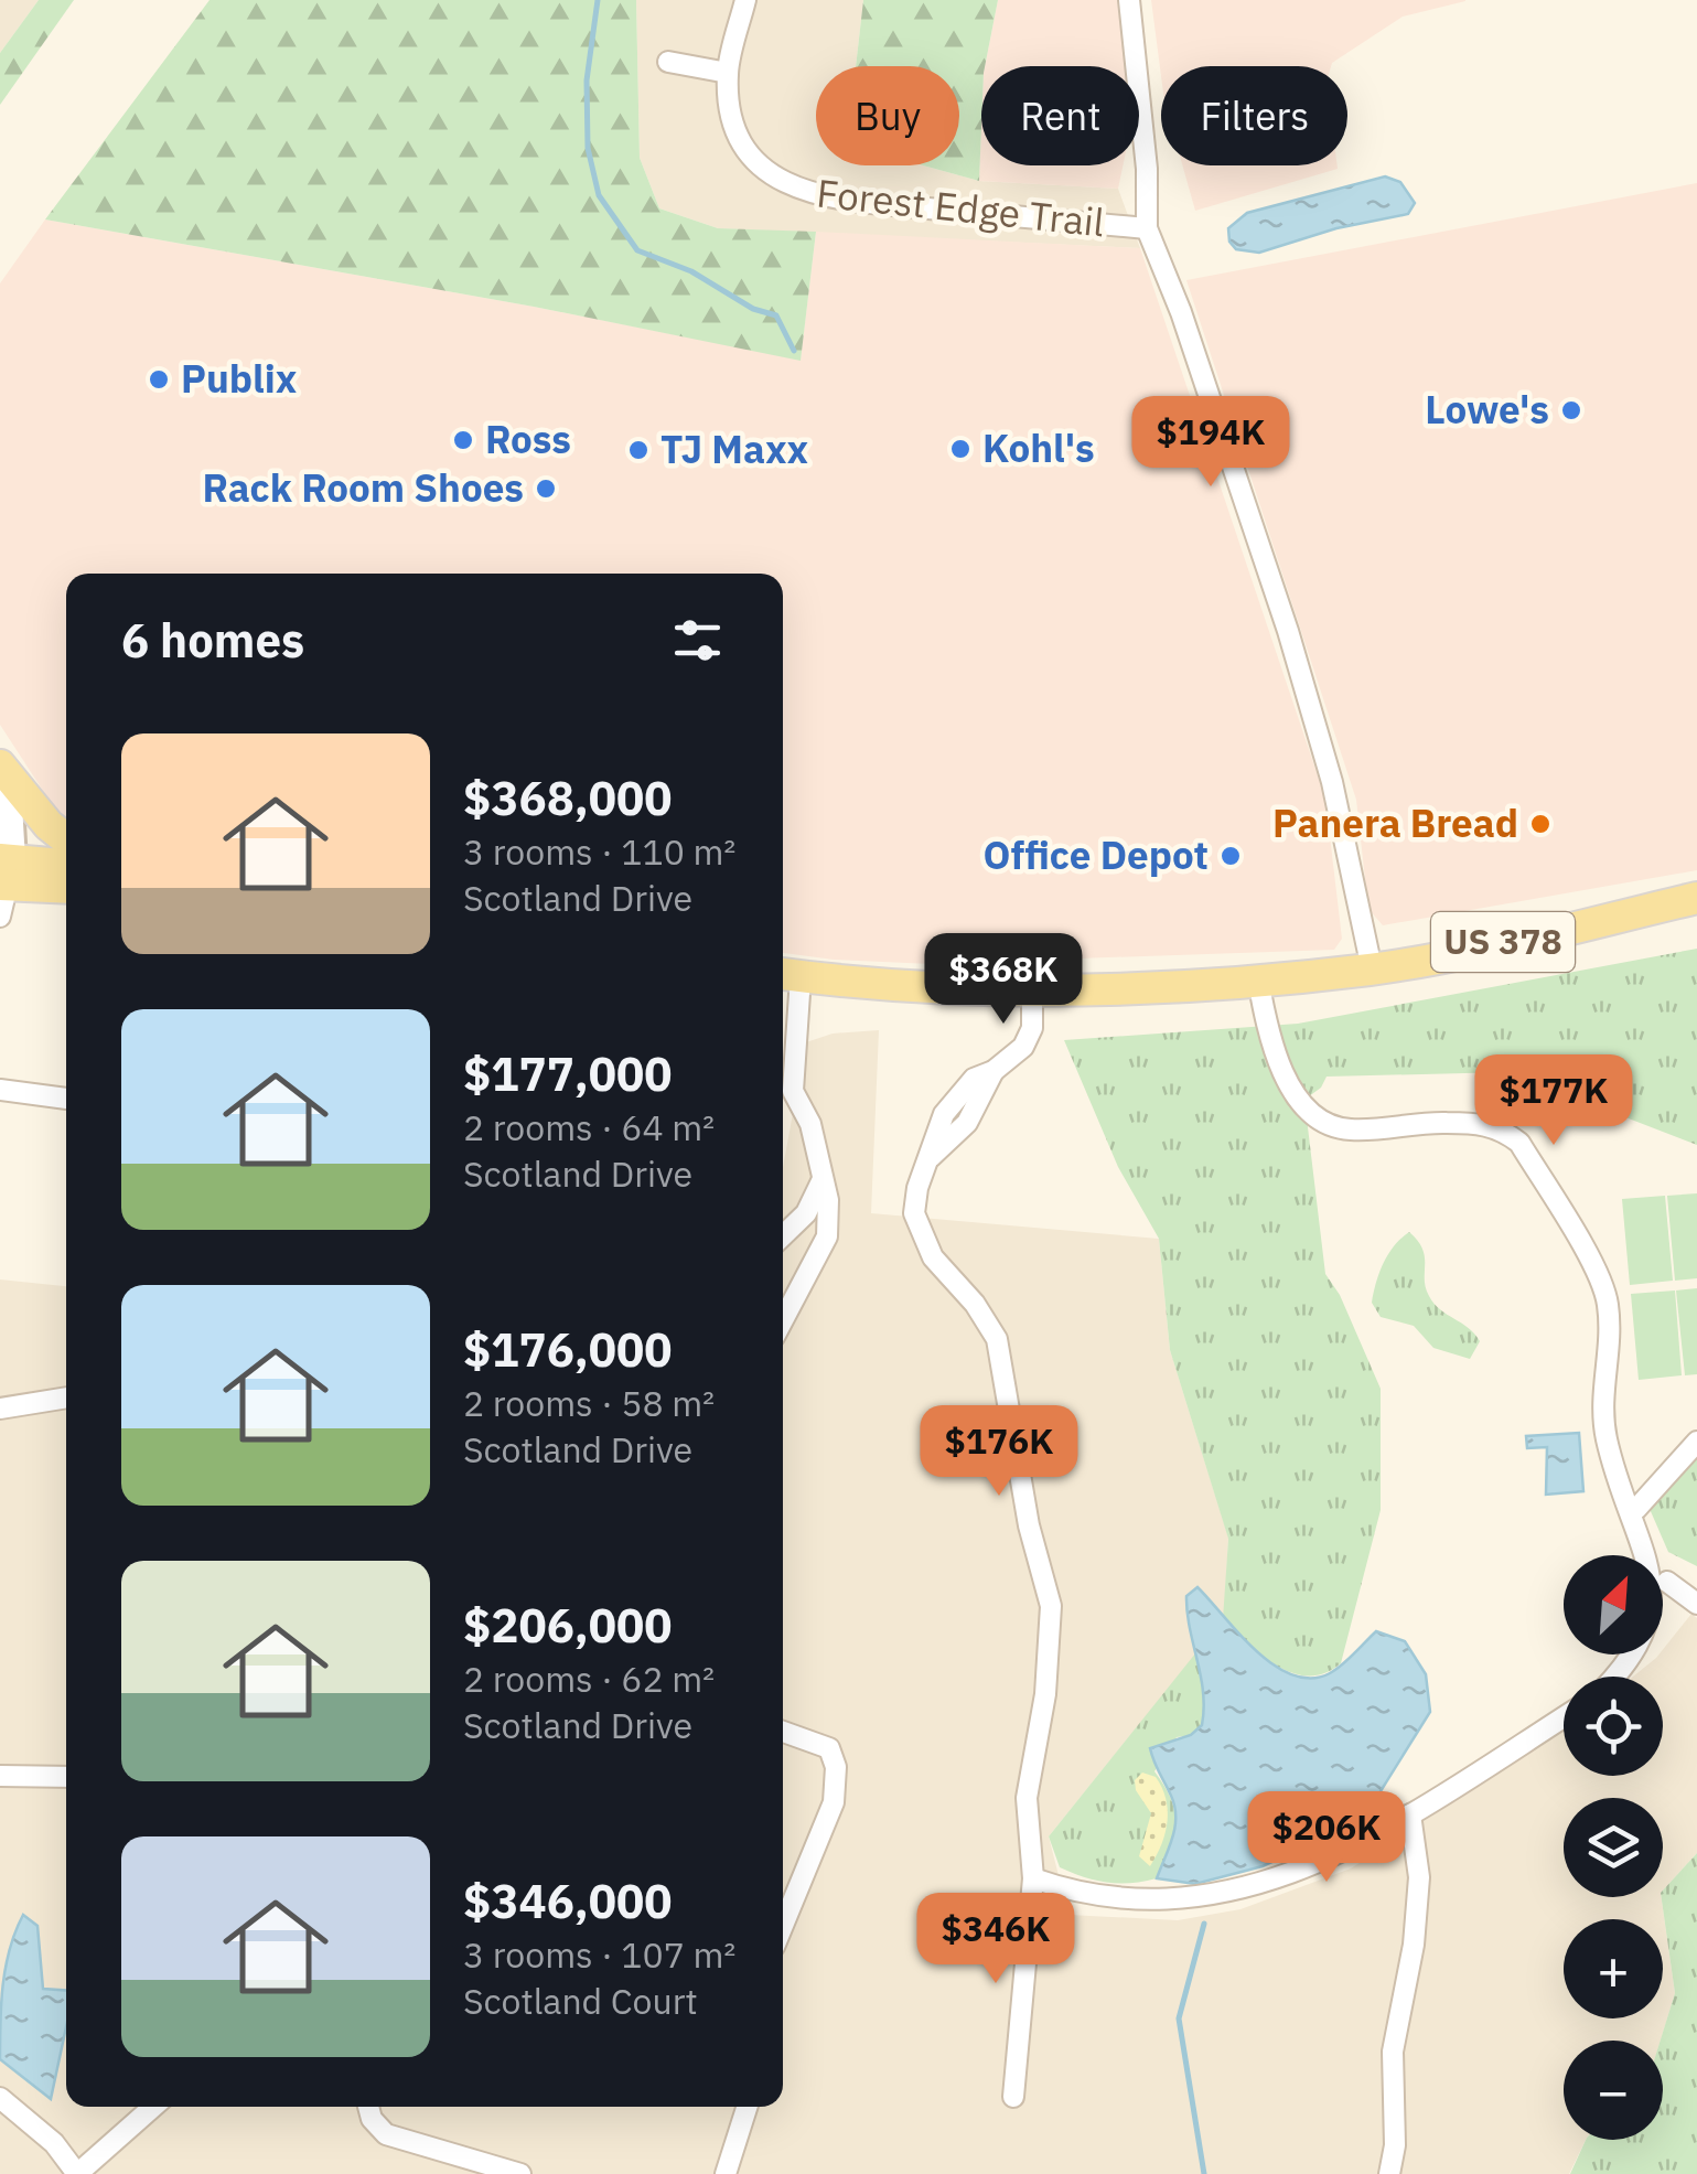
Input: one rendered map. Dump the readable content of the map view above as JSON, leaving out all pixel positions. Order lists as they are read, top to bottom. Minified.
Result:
{"streets":{"main road":["US 378"],"street":["Forest Edge Trail"]},"places":["Publix","Lowe's","Ross","Kohl's","TJ Maxx","Rack Room Shoes","Panera Bread","Office Depot"],"north":"top right","page":{"chip":["Buy","Rent","Filters"],"price":["$194K","$368K","$177K","$176K","$206K","$346K"],"heading":"6 homes","list":[{"name":"$368,000","note":"3 rooms · 110 m² · Scotland Drive"},{"name":"$177,000","note":"2 rooms · 64 m² · Scotland Drive"},{"name":"$176,000","note":"2 rooms · 58 m² · Scotland Drive"},{"name":"$206,000","note":"2 rooms · 62 m² · Scotland Drive"},{"name":"$346,000","note":"3 rooms · 107 m² · Scotland Court"}],"map_buttons":["+","−"]}}
